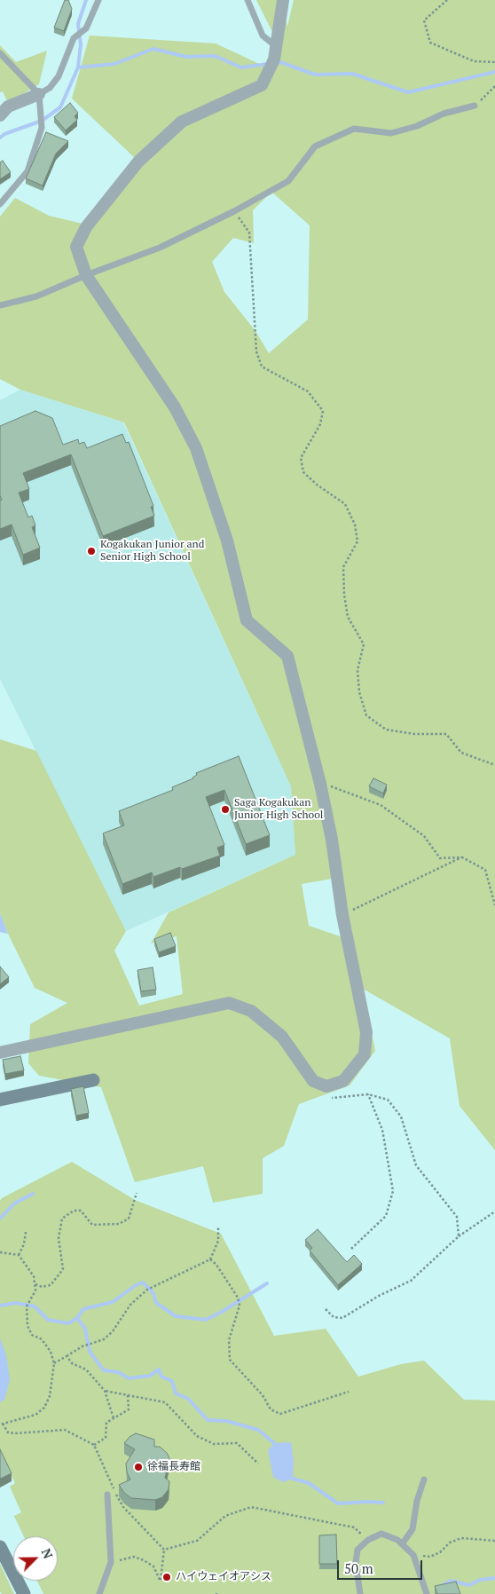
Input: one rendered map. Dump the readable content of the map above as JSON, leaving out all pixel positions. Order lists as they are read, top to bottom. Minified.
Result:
{"places":["Kogakukan Junior and Senior High School","Saga Kogakukan Junior High School","徐福長寿館","ハイウェイオアシス"],"scale_bar":"50 m","north":"top right"}
